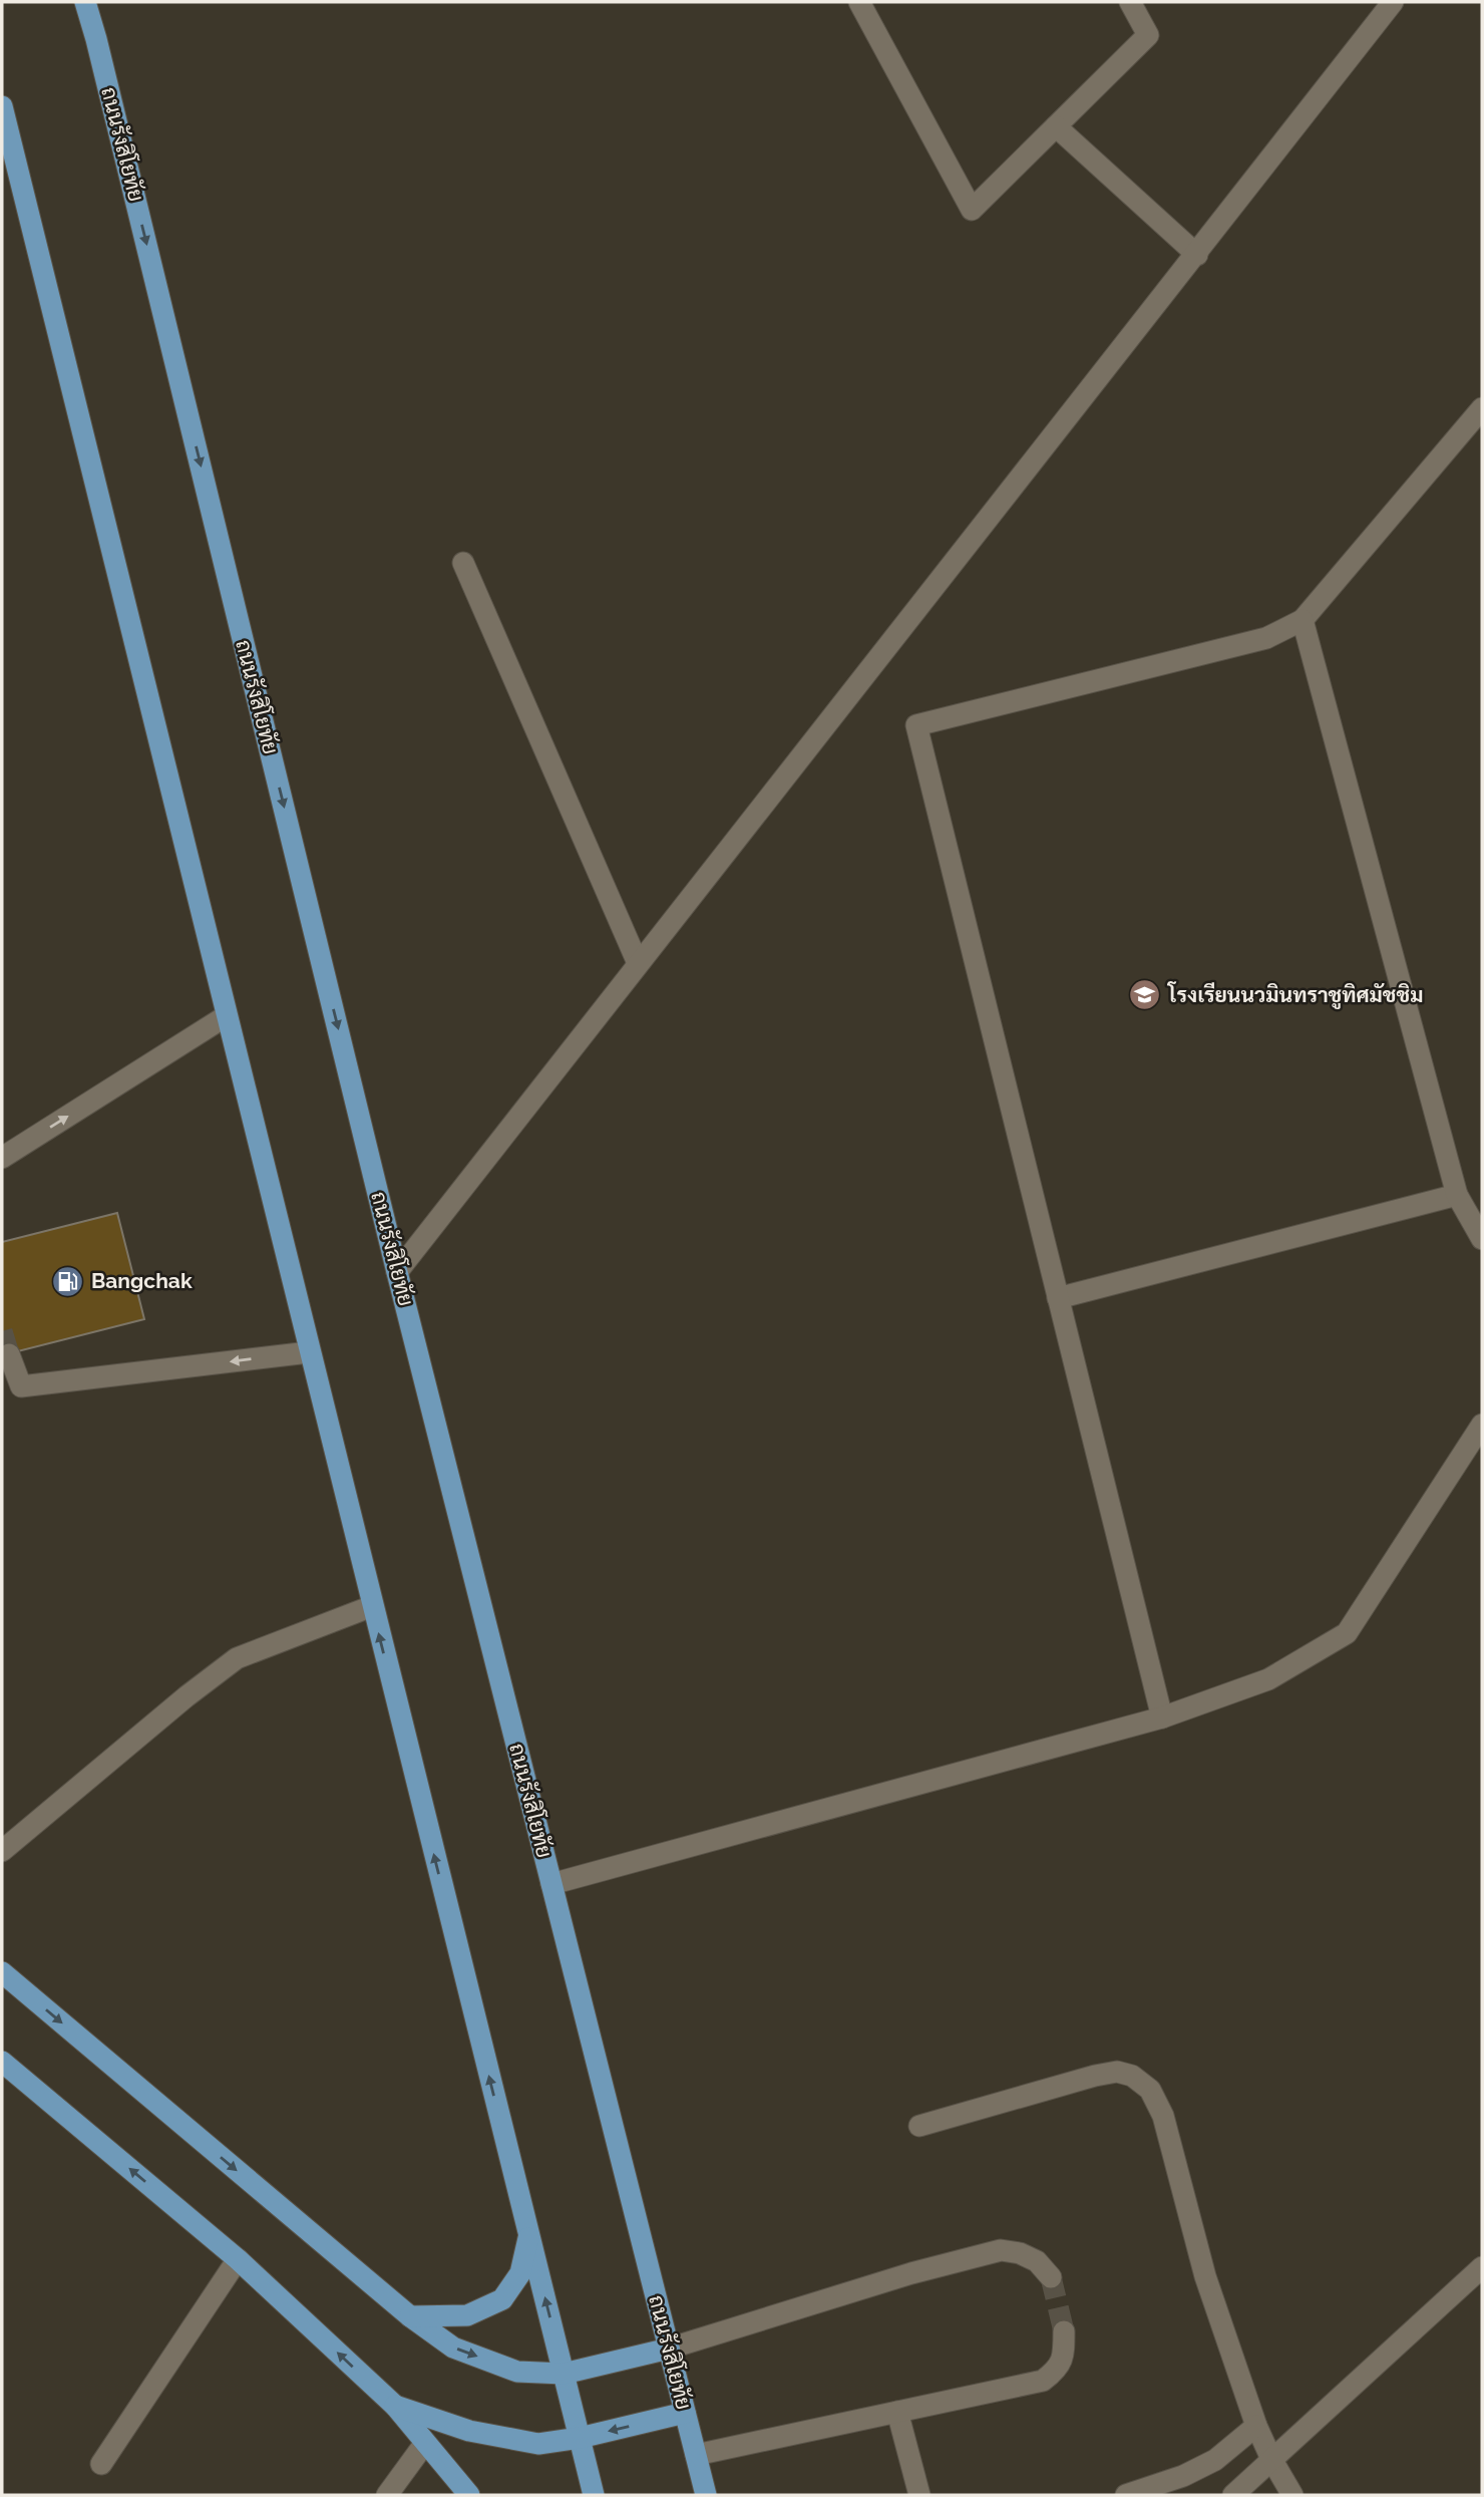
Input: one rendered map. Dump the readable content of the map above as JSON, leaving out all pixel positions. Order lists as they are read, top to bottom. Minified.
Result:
{"streets":{"main road":["ถนนรังสิโยทัย"]},"places":{"school or university":["โรงเรียนนวมินทราชูทิศมัชชิม"],"fuel station":["Bangchak"]}}
